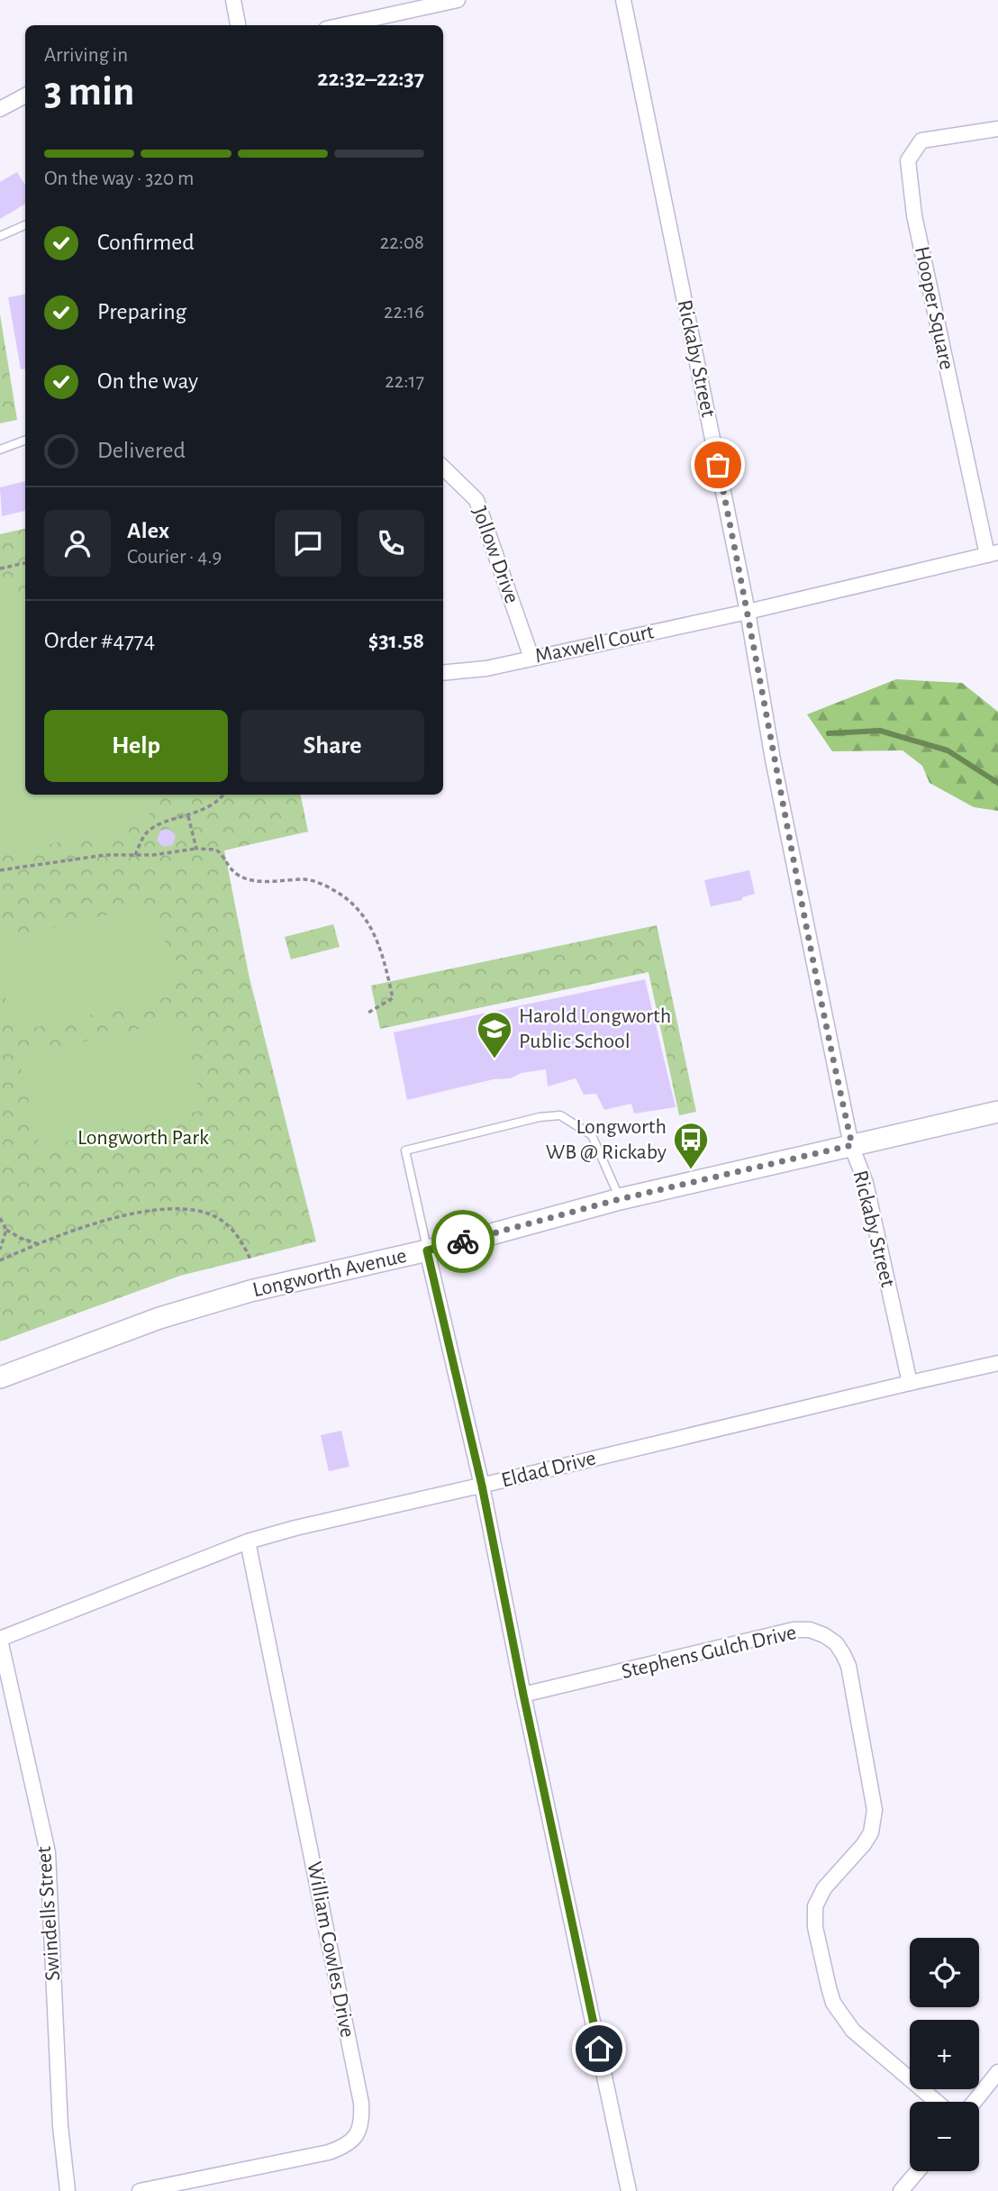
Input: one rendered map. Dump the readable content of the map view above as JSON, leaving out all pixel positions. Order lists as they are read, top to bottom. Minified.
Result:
{"streets":{"street":["Hooper Square","Rickaby Street","Jollow Drive","Maxwell Court","Longworth Avenue","Eldad Drive","Stephens Gulch Drive","Swindells Street","William Cowles Drive"]},"crossings":[["Hooper Square","Rickaby Street"],["Hooper Square","Maxwell Court"],["Rickaby Street","Maxwell Court"],["Rickaby Street","Longworth Avenue"],["Rickaby Street","Eldad Drive"],["Jollow Drive","Maxwell Court"],["Eldad Drive","Swindells Street"],["Eldad Drive","William Cowles Drive"]],"parks":["Longworth Park"],"places":{"school or university":["Harold Longworth Public School"],"bus stop":["Longworth WB @ Rickaby"]},"page":{"heading":["3 min","Arriving in","22:32–22:37"],"panel":["Alex","Courier · 4.9","Order #4774","$31.58"],"bar":"On the way · 320 m","list":[["Confirmed","22:08"],["Preparing","22:16"],["On the way","22:17"],"Delivered"],"buttons":["Help","Share"],"map_buttons":["+","−"]}}
